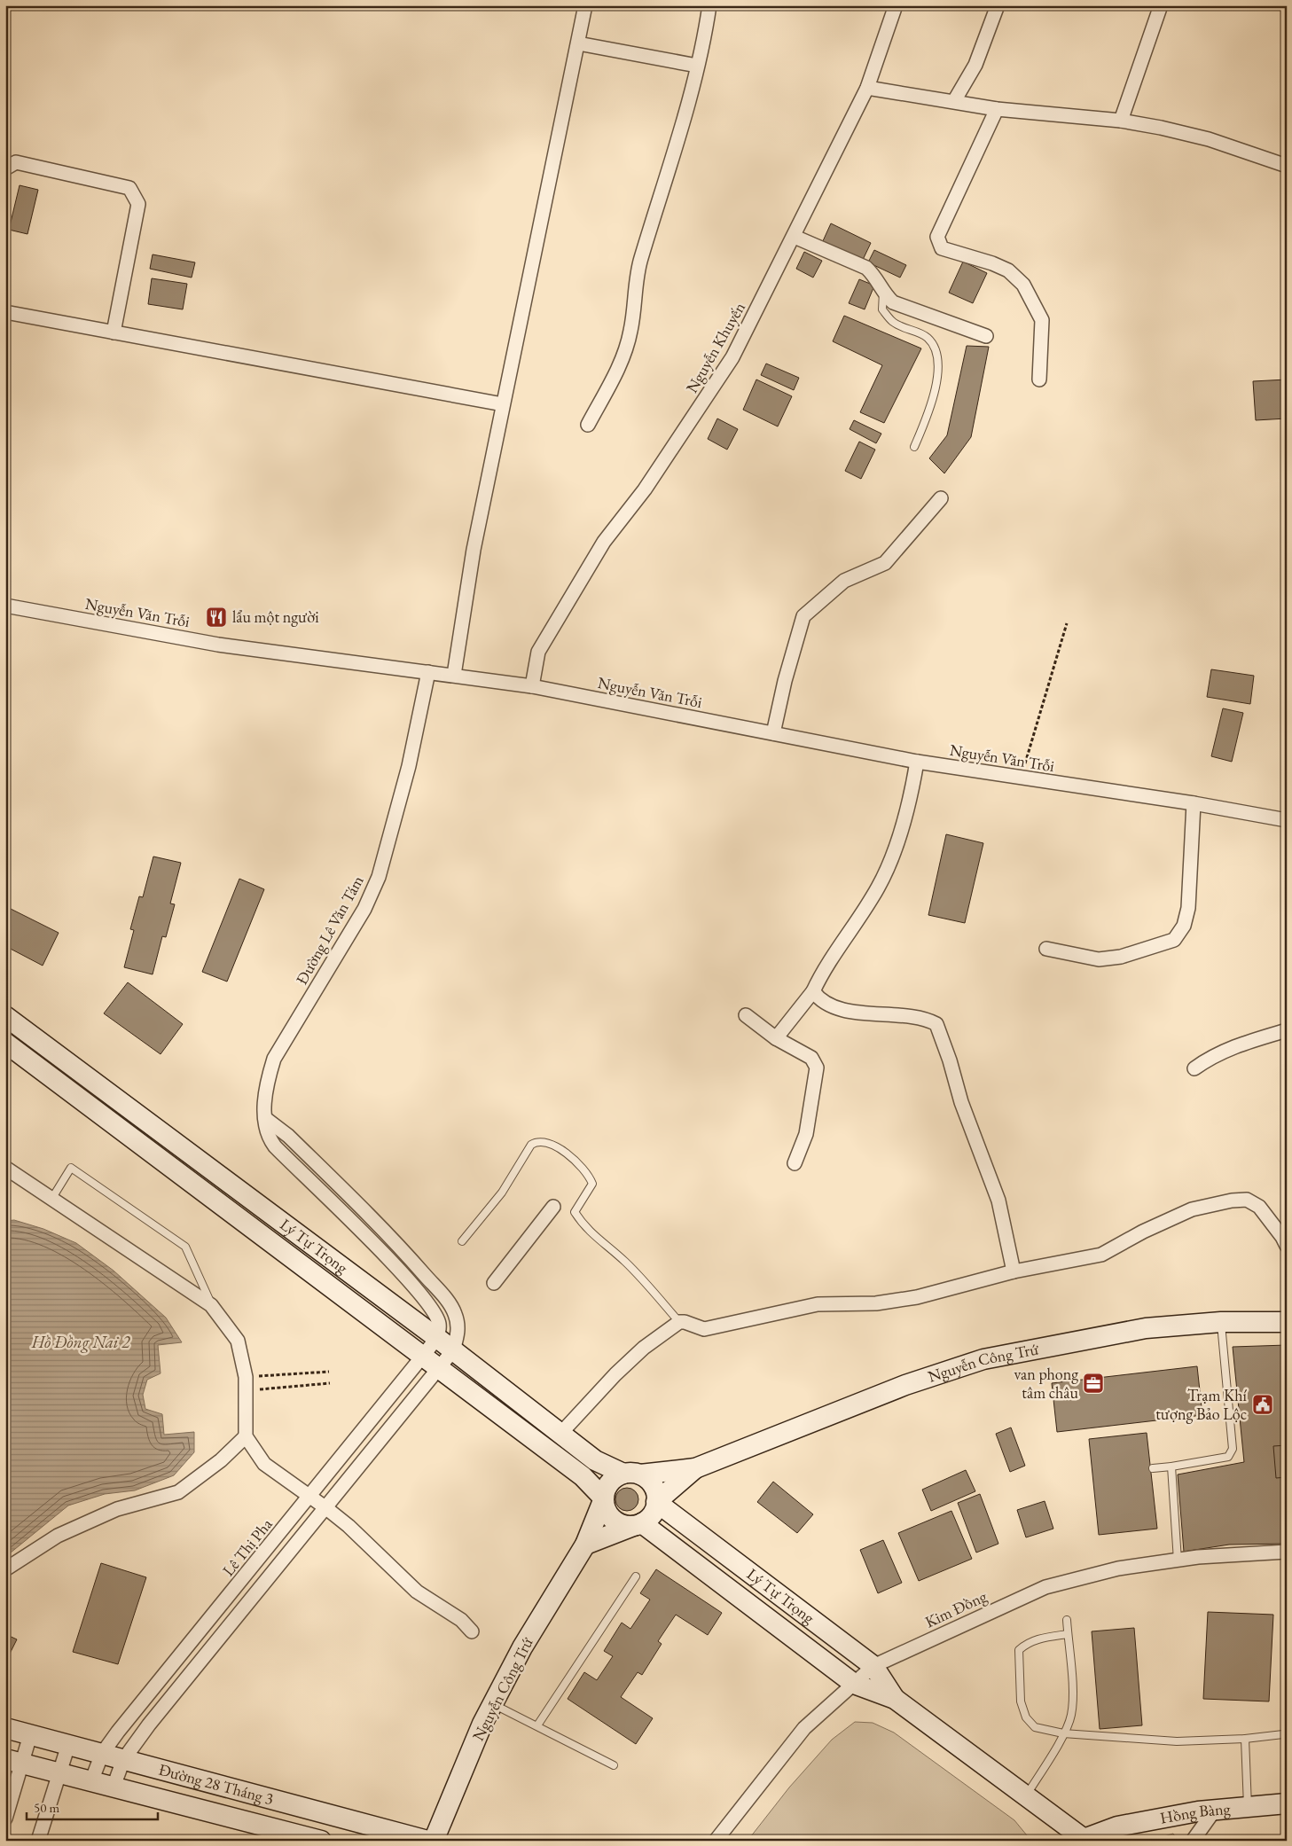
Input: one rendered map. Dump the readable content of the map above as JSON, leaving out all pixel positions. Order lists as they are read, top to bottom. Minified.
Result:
{"streets":{"street":["Nguyễn Khuyến","Nguyễn Văn Trỗi","Đường Lê Văn Tám","Lý Tự Trọng","Nguyễn Công Trứ","Lê Thị Pha","Kim Đồng","Đường 28 Tháng 3","Hồng Bàng"]},"crossings":[["Nguyễn Khuyến","Nguyễn Văn Trỗi"],["Nguyễn Văn Trỗi","Đường Lê Văn Tám"],["Đường Lê Văn Tám","Lý Tự Trọng"],["Đường Lê Văn Tám","Lê Thị Pha"],["Lý Tự Trọng","Nguyễn Công Trứ"],["Lý Tự Trọng","Lê Thị Pha"],["Lý Tự Trọng","Kim Đồng"],["Lý Tự Trọng","Hồng Bàng"],["Lê Thị Pha","Đường 28 Tháng 3"]],"water":["Hồ Đồng Nai 2"],"places":{"restaurant":["lẩu một người"],"office":["van phong tâm châu"],"public building":["Trạm Khí tượng Bảo Lộc"]},"scale_bar":"50 m"}
